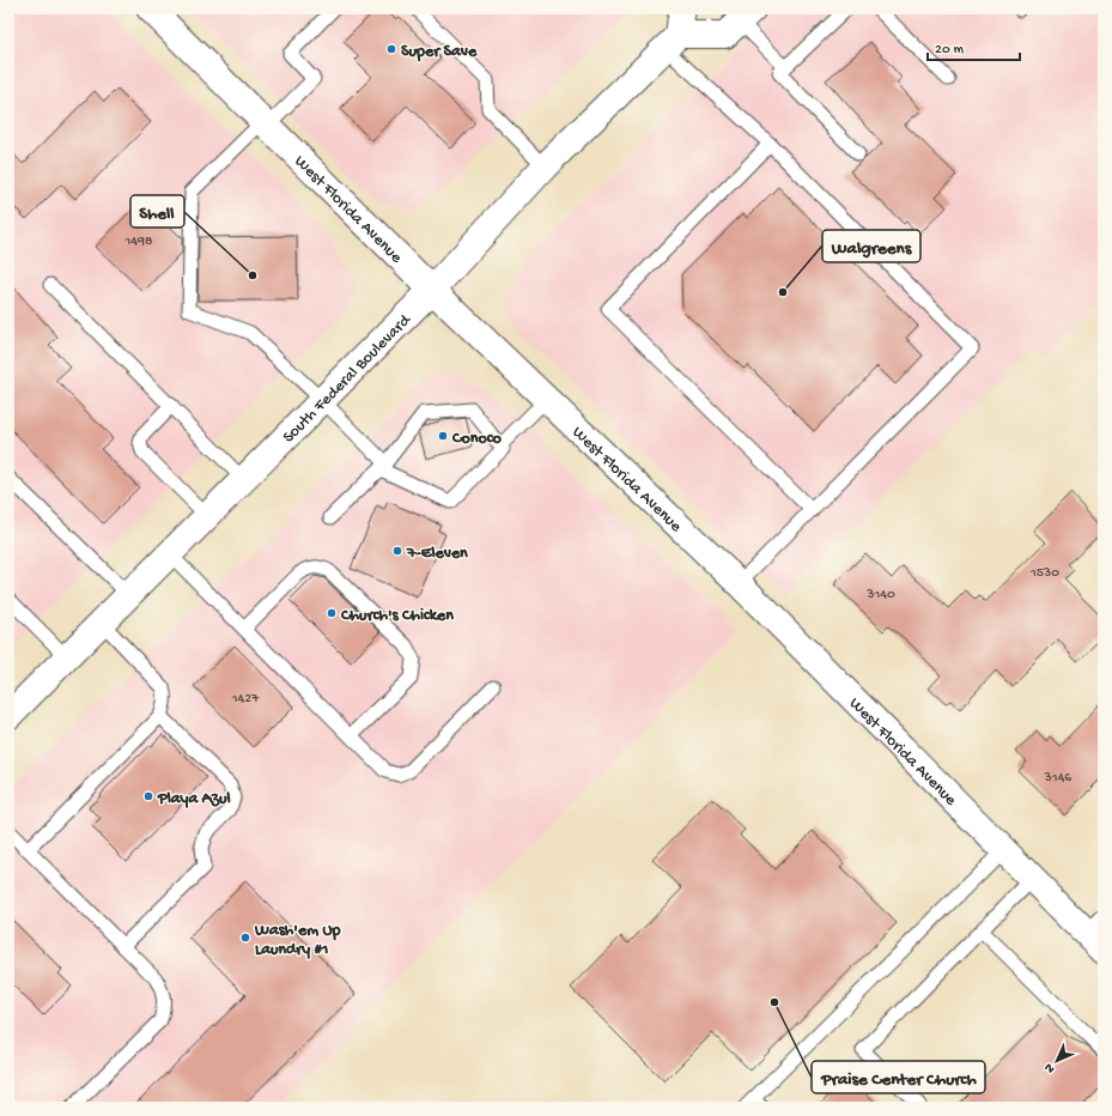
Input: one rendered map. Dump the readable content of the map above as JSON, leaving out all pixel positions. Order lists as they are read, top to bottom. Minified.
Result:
{"streets":{"street":["West Florida Avenue","South Federal Boulevard"]},"crossings":[["West Florida Avenue","South Federal Boulevard"]],"places":["Super Save","Shell","Walgreens","Conoco","7-Eleven","Church's Chicken","Playa Azul","Wash'em Up Laundry #1","Praise Center Church"],"house_numbers":["1498","1530","3140","1427","3146"],"scale_bar":"20 m","north":"bottom left"}
